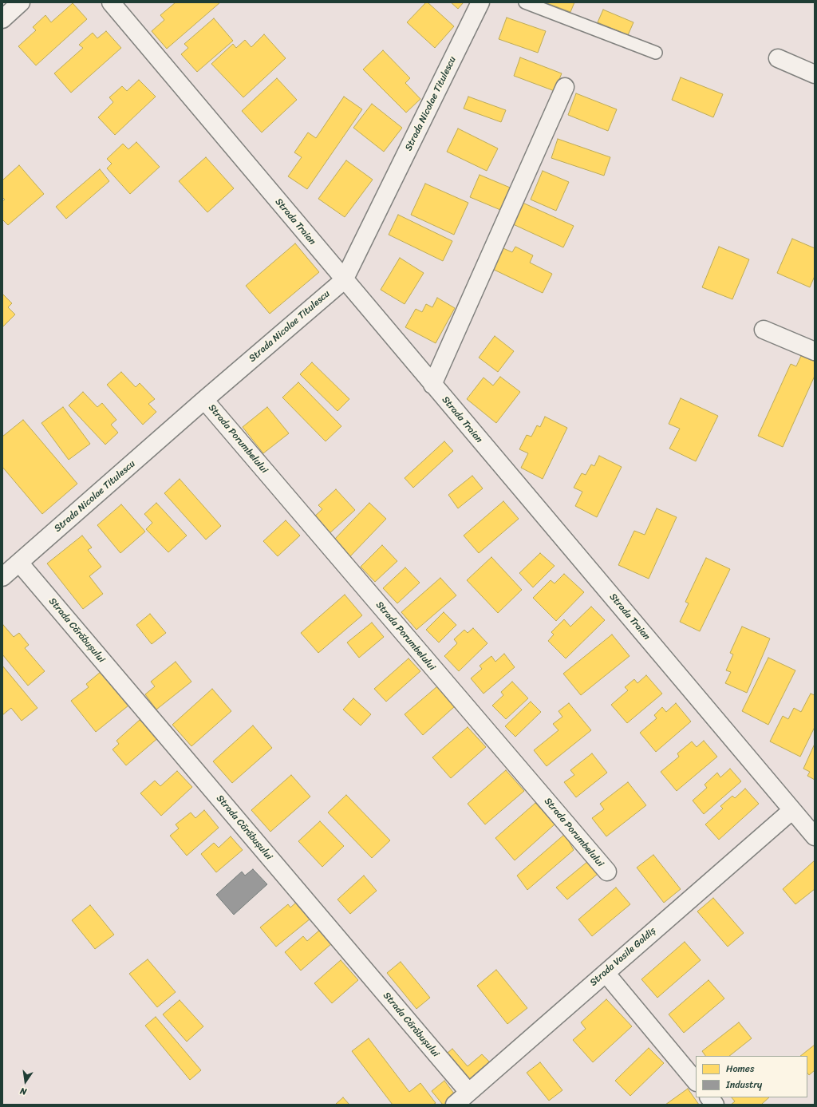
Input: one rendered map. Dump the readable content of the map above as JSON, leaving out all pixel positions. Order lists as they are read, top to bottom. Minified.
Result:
{"streets":{"street":["Strada Nicolae Titulescu","Strada Traian","Strada Porumbelului","Strada Cărăbușului","Strada Vasile Goldiș"]},"crossings":[["Strada Nicolae Titulescu","Strada Traian"],["Strada Nicolae Titulescu","Strada Porumbelului"],["Strada Nicolae Titulescu","Strada Cărăbușului"],["Strada Traian","Strada Vasile Goldiș"],["Strada Cărăbușului","Strada Vasile Goldiș"]],"legend":["Homes","Industry"],"north":"bottom"}
